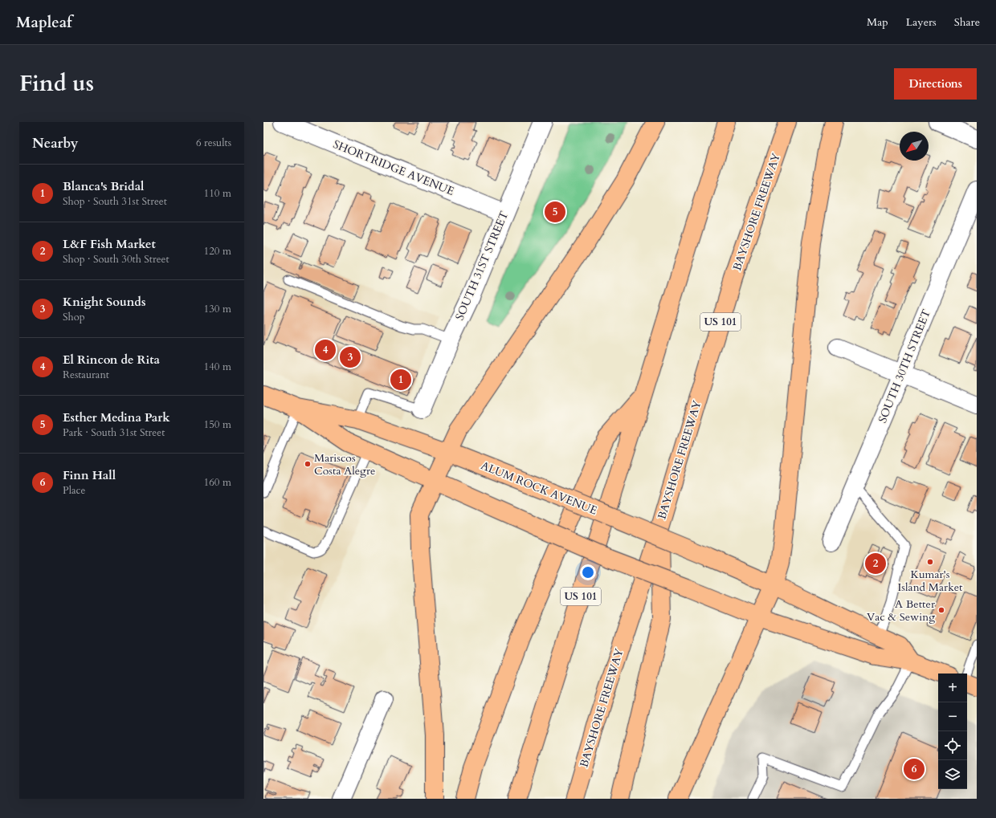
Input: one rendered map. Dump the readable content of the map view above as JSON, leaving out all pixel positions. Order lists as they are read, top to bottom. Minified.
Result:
{"streets":{"main road":["BAYSHORE FREEWAY","US 101","ALUM ROCK AVENUE"],"street":["SHORTRIDGE AVENUE","SOUTH 31ST STREET","SOUTH 30TH STREET"]},"crossings":[["SHORTRIDGE AVENUE","SOUTH 31ST STREET"]],"places":["Mariscos Costa Alegre","Kumar's Island Market","A Better Vac & Sewing"],"north":"bottom left","page":{"header":"Mapleaf","nav":["Map","Layers","Share"],"title":"Find us","buttons":"Directions","heading":["Nearby","6 results"],"list":[{"mark":"1","name":"Blanca's Bridal","note":"Shop · South 31st Street","value":"110 m"},{"mark":"2","name":"L&F Fish Market","note":"Shop · South 30th Street","value":"120 m"},{"mark":"3","name":"Knight Sounds","note":"Shop","value":"130 m"},{"mark":"4","name":"El Rincon de Rita","note":"Restaurant","value":"140 m"},{"mark":"5","name":"Esther Medina Park","note":"Park · South 31st Street","value":"150 m"},{"mark":"6","name":"Finn Hall","note":"Place","value":"160 m"}],"pins":["5","4","3","1","2","6"],"map_buttons":["+","−"]}}
